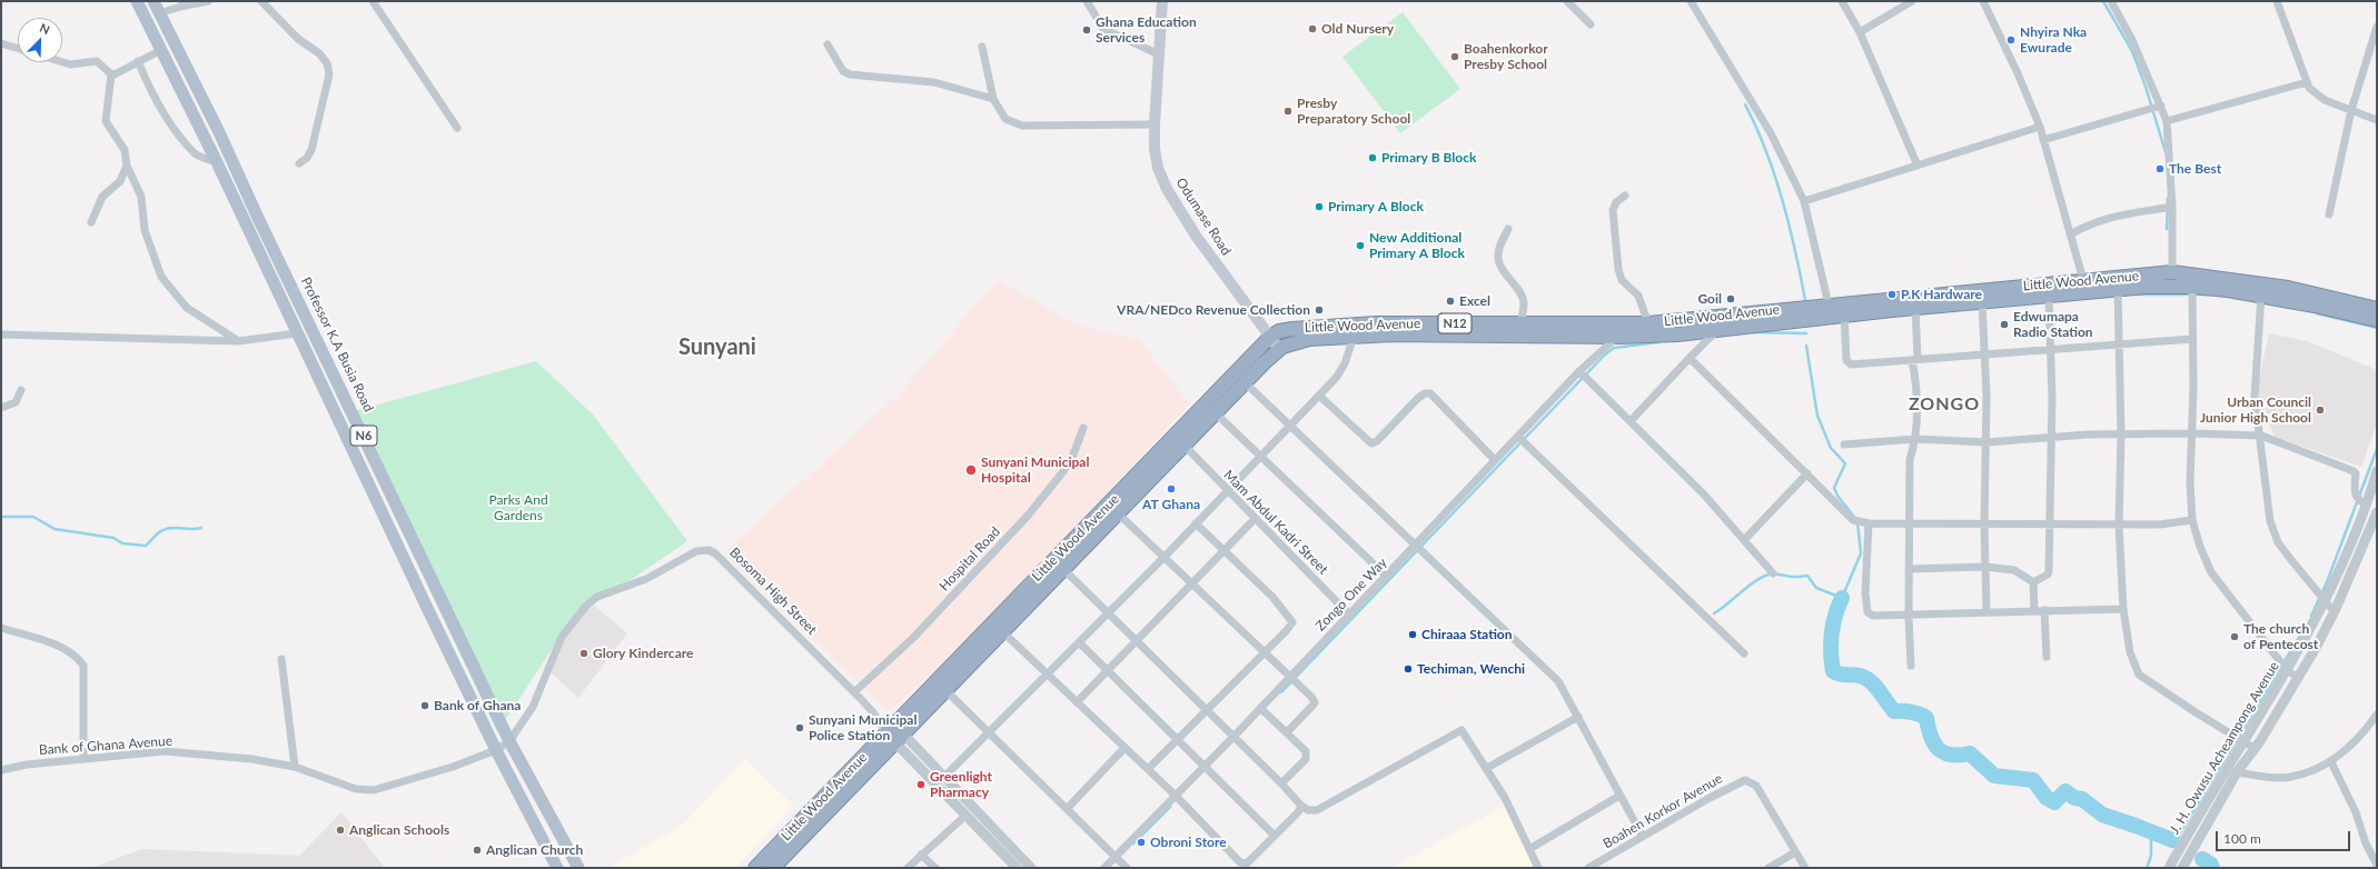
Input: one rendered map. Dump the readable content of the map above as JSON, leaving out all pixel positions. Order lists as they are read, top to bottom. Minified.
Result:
{"streets":{"highway":["Little Wood Avenue","N12"],"main road":["Odumase Road","Professor K.A Busia Road","N6"],"street":["Mam Abdul Kadri Street","Hospital Road","Bosoma High Street","Zongo One Way","Bank of Ghana Avenue","J. H. Owusu Acheampong Avenue","Boahen Korkor Avenue"]},"crossings":[["Odumase Road","Little Wood Avenue"],["Little Wood Avenue","Mam Abdul Kadri Street"],["Little Wood Avenue","Bosoma High Street"],["Little Wood Avenue","Zongo One Way"],["Professor K.A Busia Road","Bosoma High Street"],["Professor K.A Busia Road","Bank of Ghana Avenue"],["N6","Bank of Ghana Avenue"],["Mam Abdul Kadri Street","Zongo One Way"],["Hospital Road","Bosoma High Street"],["Bosoma High Street","Bank of Ghana Avenue"]],"districts":["Sunyani","ZONGO"],"parks":["Parks And Gardens"],"places":["Old Nursery","Ghana Education Services","Nhyira Nka Ewurade","Boahenkorkor Presby School","Presby Preparatory School","Primary B Block","The Best","Primary A Block","New Additional Primary A Block","P.K Hardware","Goil","Excel","VRA/NEDco Revenue Collection","Edwumapa Radio Station","Urban Council Junior High School","Sunyani Municipal Hospital","AT Ghana","Chiraaa Station","The church of Pentecost","Glory Kindercare","Techiman, Wenchi","Bank of Ghana","Sunyani Municipal Police Station","Greenlight Pharmacy","Anglican Schools","Obroni Store","Anglican Church"],"scale_bar":"100 m","north":"top right"}
